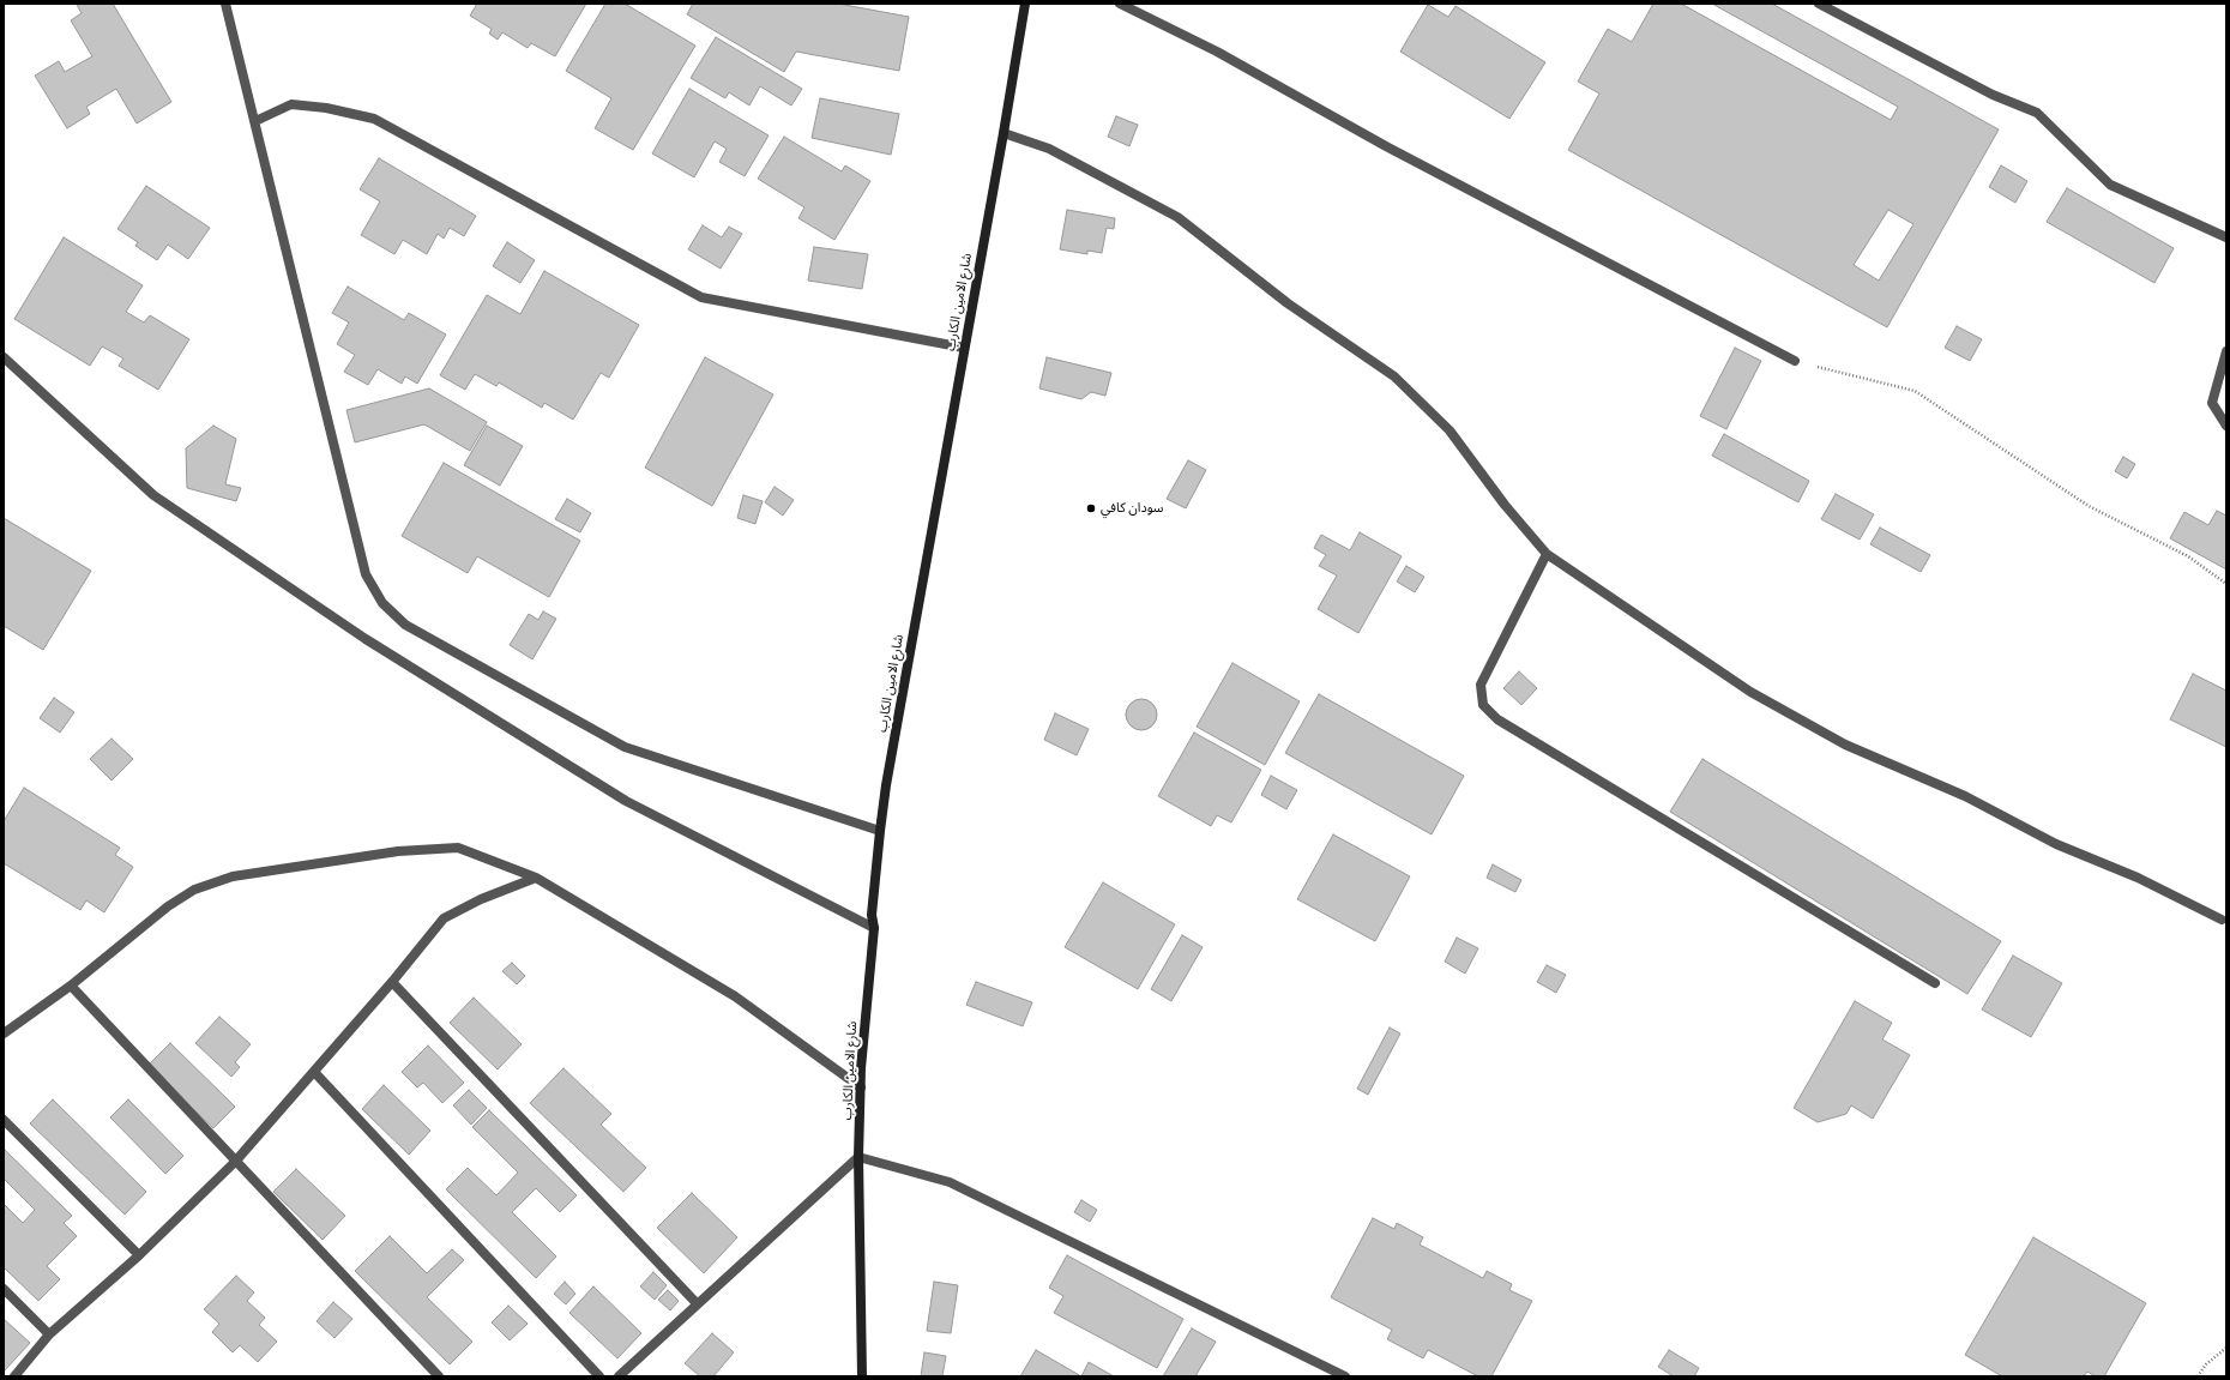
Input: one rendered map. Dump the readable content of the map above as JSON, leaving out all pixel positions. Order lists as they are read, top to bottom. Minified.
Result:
{"streets":{"street":["شارع الامين الكارب"]},"places":["سودان كافي"]}
